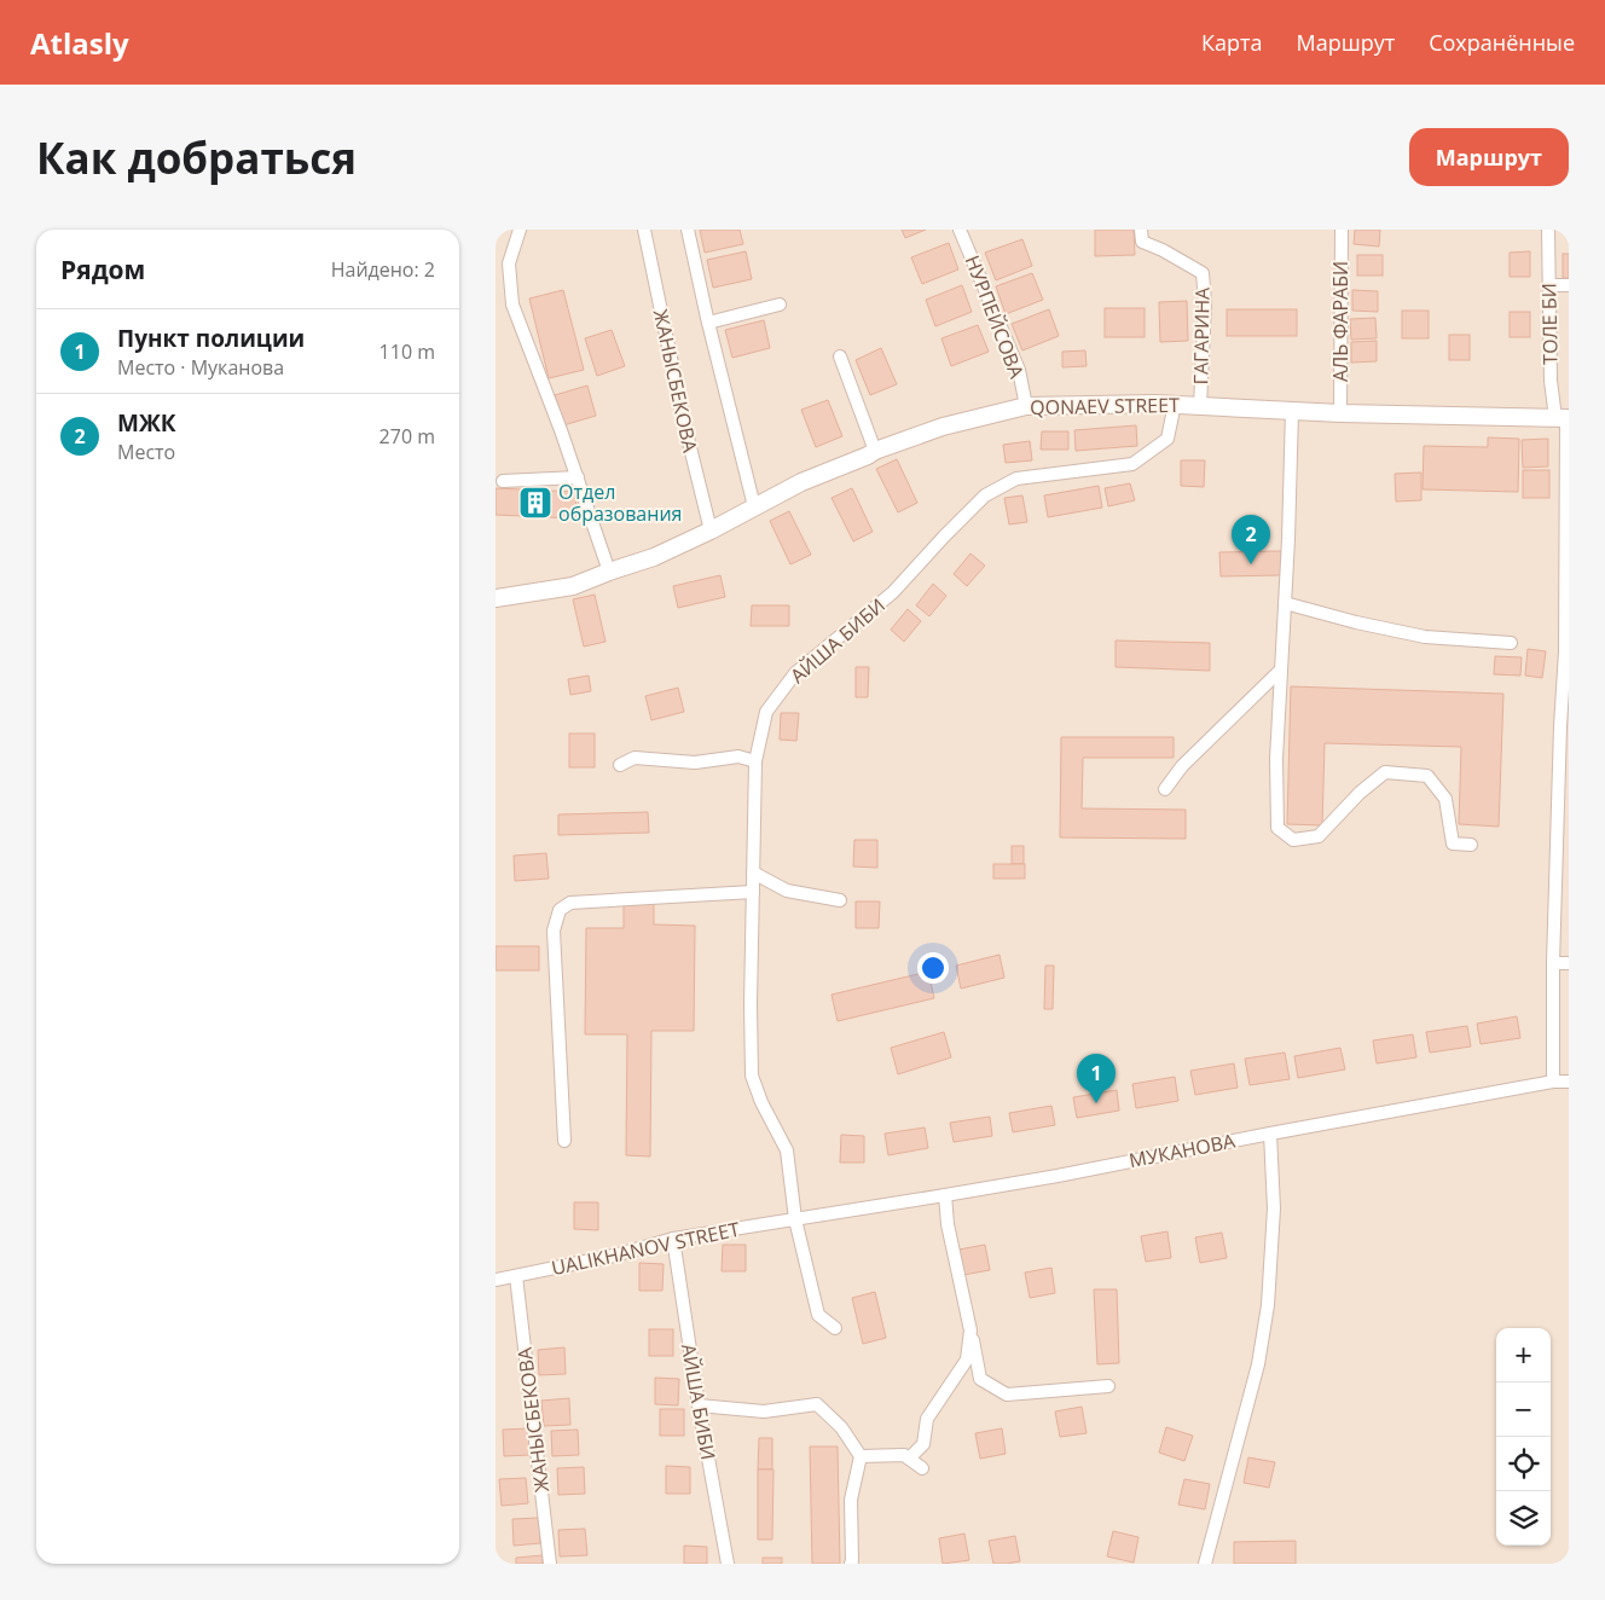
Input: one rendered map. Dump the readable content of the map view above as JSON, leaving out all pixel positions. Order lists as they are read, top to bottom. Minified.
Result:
{"streets":{"main road":["QONAEV STREET"],"street":["НУРПЕЙСОВА","АЛЬ ФАРАБИ","ТОЛЕ БИ","ГАГАРИНА","ЖАНЫСБЕКОВА","АЙША БИБИ","МУКАНОВА","UALIKHANOV STREET"]},"crossings":[["НУРПЕЙСОВА","QONAEV STREET"],["АЛЬ ФАРАБИ","QONAEV STREET"],["ТОЛЕ БИ","QONAEV STREET"],["ТОЛЕ БИ","МУКАНОВА"],["ГАГАРИНА","QONAEV STREET"],["ЖАНЫСБЕКОВА","QONAEV STREET"],["ЖАНЫСБЕКОВА","UALIKHANOV STREET"],["QONAEV STREET","АЙША БИБИ"],["АЙША БИБИ","МУКАНОВА"],["АЙША БИБИ","UALIKHANOV STREET"],["МУКАНОВА","UALIKHANOV STREET"]],"places":{"building":["Отдел образования"]},"page":{"header":"Atlasly","nav":["Карта","Маршрут","Сохранённые"],"buttons":"Маршрут","title":"Как добраться","heading":["Рядом","Найдено: 2"],"list":[{"mark":"1","name":"Пункт полиции","note":"Место · Муканова","value":"110 m"},{"mark":"2","name":"МЖК","note":"Место","value":"270 m"}],"pins":["2","1"],"map_buttons":["+","−"]}}
